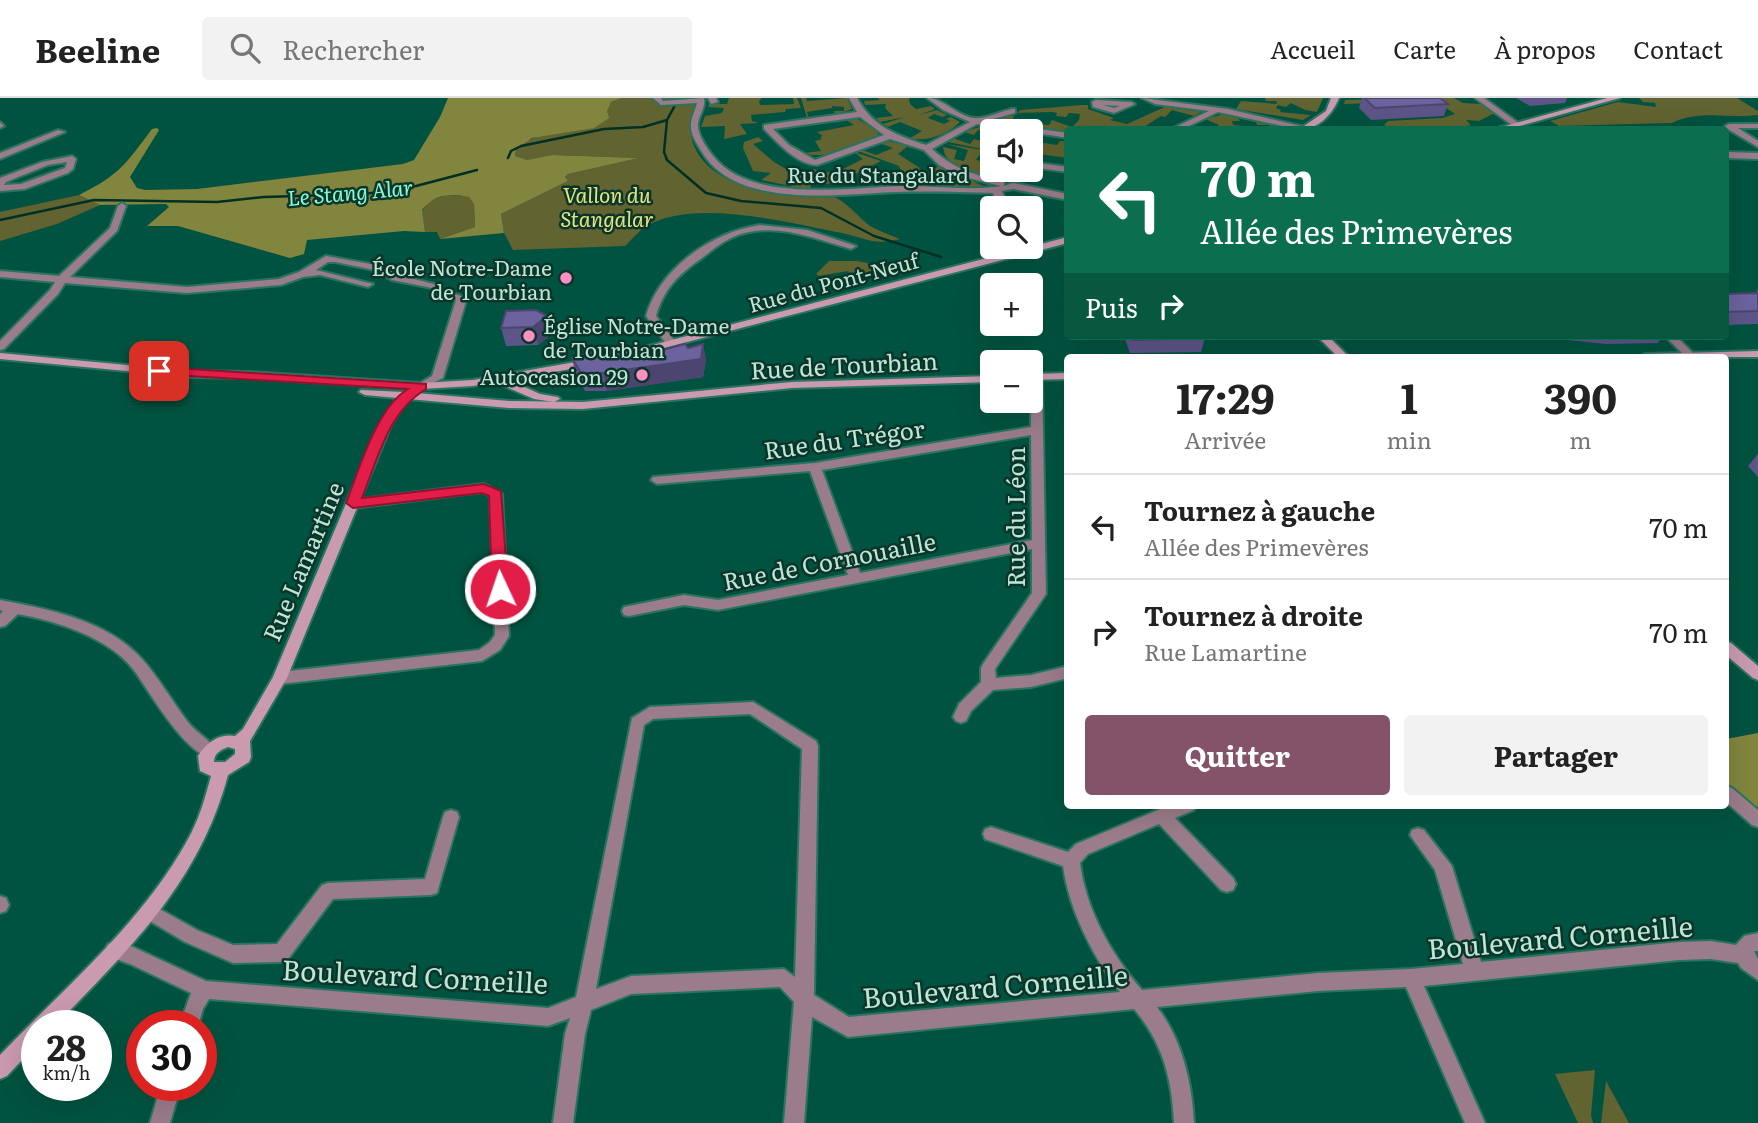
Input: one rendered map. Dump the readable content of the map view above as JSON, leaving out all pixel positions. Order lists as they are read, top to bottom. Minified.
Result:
{"streets":{"main road":["Rue du Pont-Neuf","Rue de Tourbian","Rue Lamartine"],"street":["Rue du Stangalard","Rue du Trégor","Rue du Léon","Rue de Cornouaille","Boulevard Corneille"]},"crossings":[["Rue du Pont-Neuf","Rue de Tourbian"],["Rue de Tourbian","Rue Lamartine"],["Rue du Trégor","Rue du Léon"],["Rue du Léon","Rue de Cornouaille"]],"water":["Le Stang Alar"],"parks":["Vallon du Stangalar"],"places":["École Notre-Dame de Tourbian","Église Notre-Dame de Tourbian","Autoccasion 29"],"page":{"header":"Beeline","search":"Rechercher","nav":["Accueil","Carte","À propos","Contact"],"map_buttons":["+","−"],"turn":["70 m","Allée des Primevères"],"then":"Puis","eta":["17:29","Arrivée","1","min","390","m"],"list":[{"name":"Tournez à gauche","note":"Allée des Primevères","value":"70 m"},{"name":"Tournez à droite","note":"Rue Lamartine","value":"70 m"}],"buttons":["Quitter","Partager"],"speed":"28 km/h","limit":"30"}}
